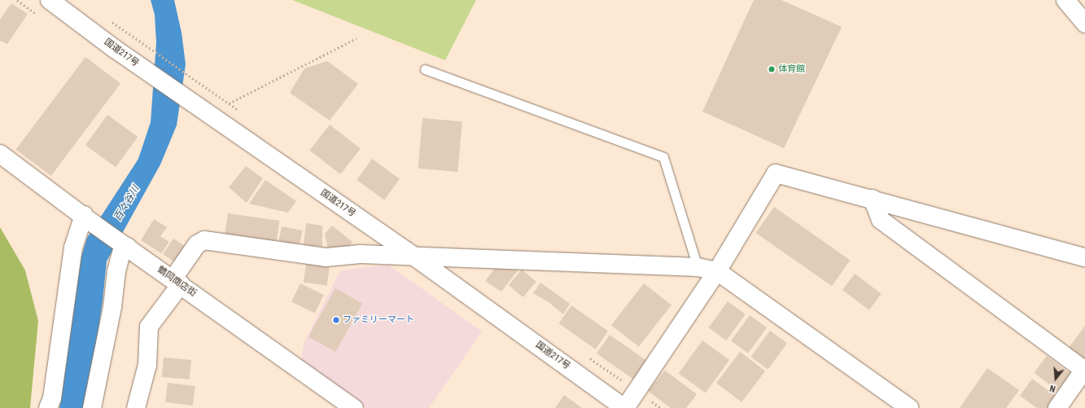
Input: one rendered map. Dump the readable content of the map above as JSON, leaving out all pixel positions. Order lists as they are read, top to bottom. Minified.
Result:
{"streets":{"main road":["国道217号","鶴岡商店街"]},"water":["百々谷川"],"places":["体育館","ファミリーマート"],"north":"bottom"}
